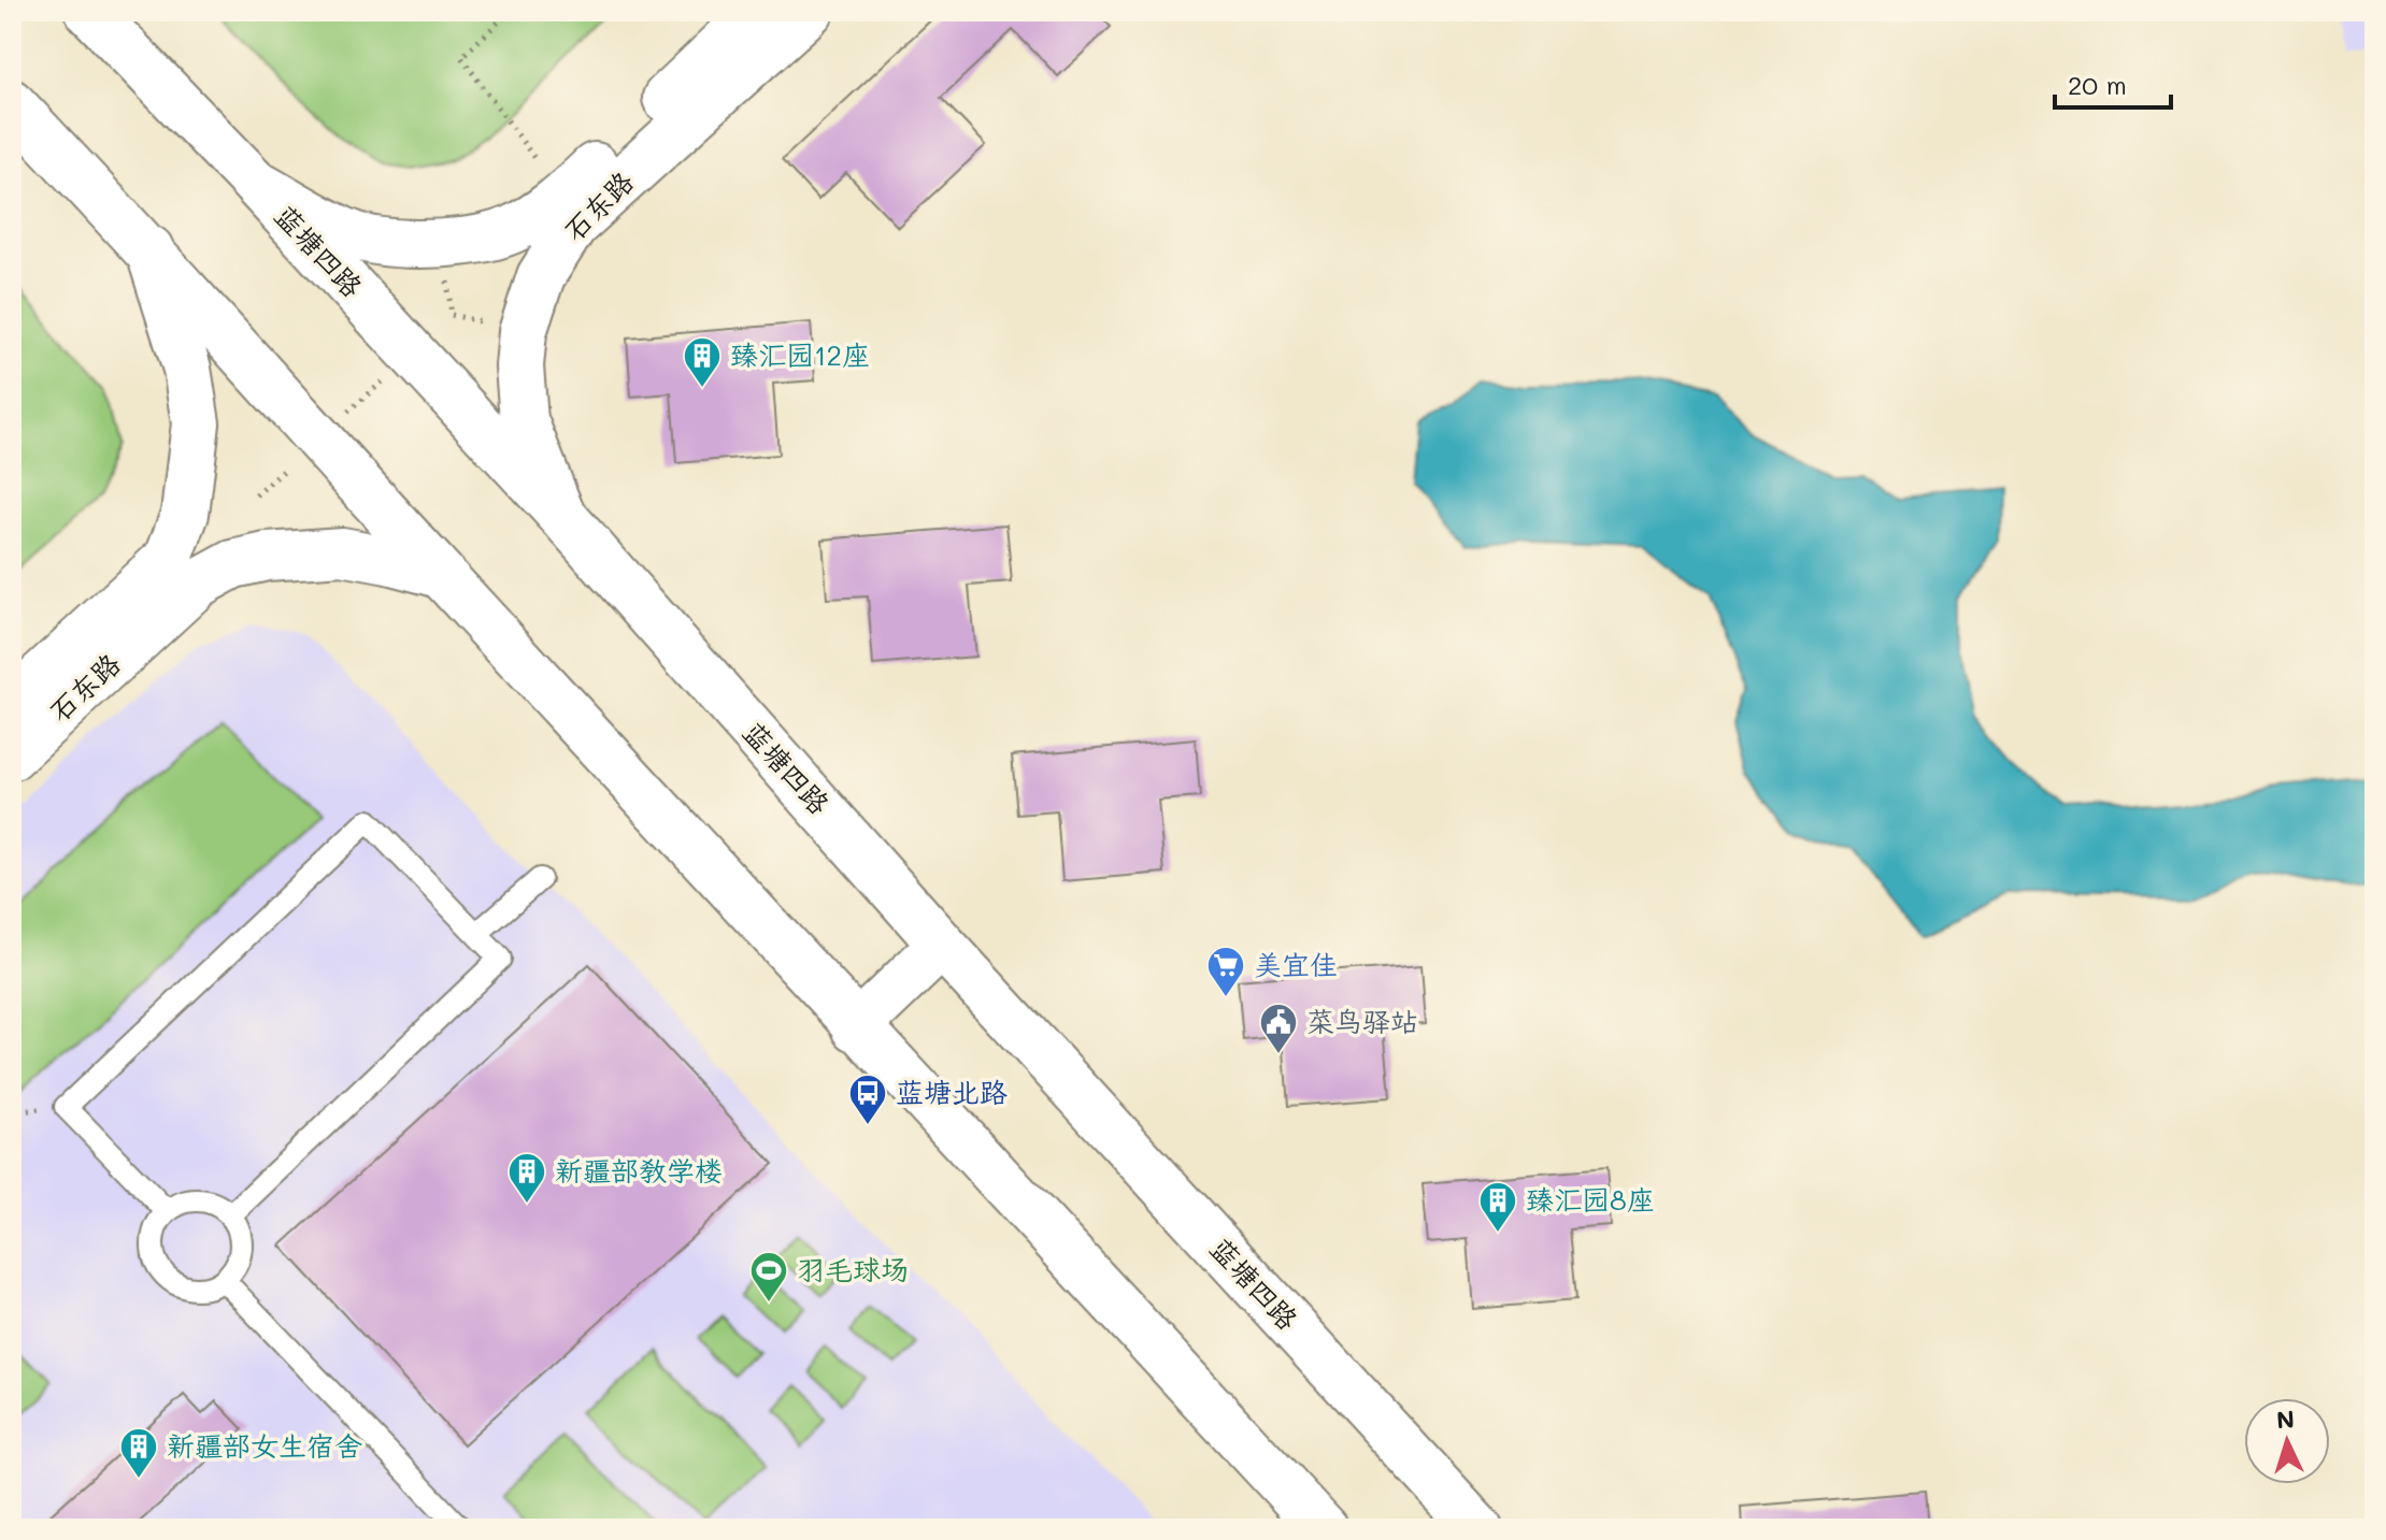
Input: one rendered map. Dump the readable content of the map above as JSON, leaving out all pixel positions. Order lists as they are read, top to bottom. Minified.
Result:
{"streets":{"main road":["石东路","蓝塘四路"]},"crossings":[["石东路","蓝塘四路"]],"places":{"building":["臻汇园12座","新疆部教学楼","臻汇园8座","新疆部女生宿舍"],"supermarket":["美宜佳"],"public building":["菜鸟驿站"],"bus stop":["蓝塘北路"],"sports":["羽毛球场"]},"scale_bar":"20 m","north":"top"}
